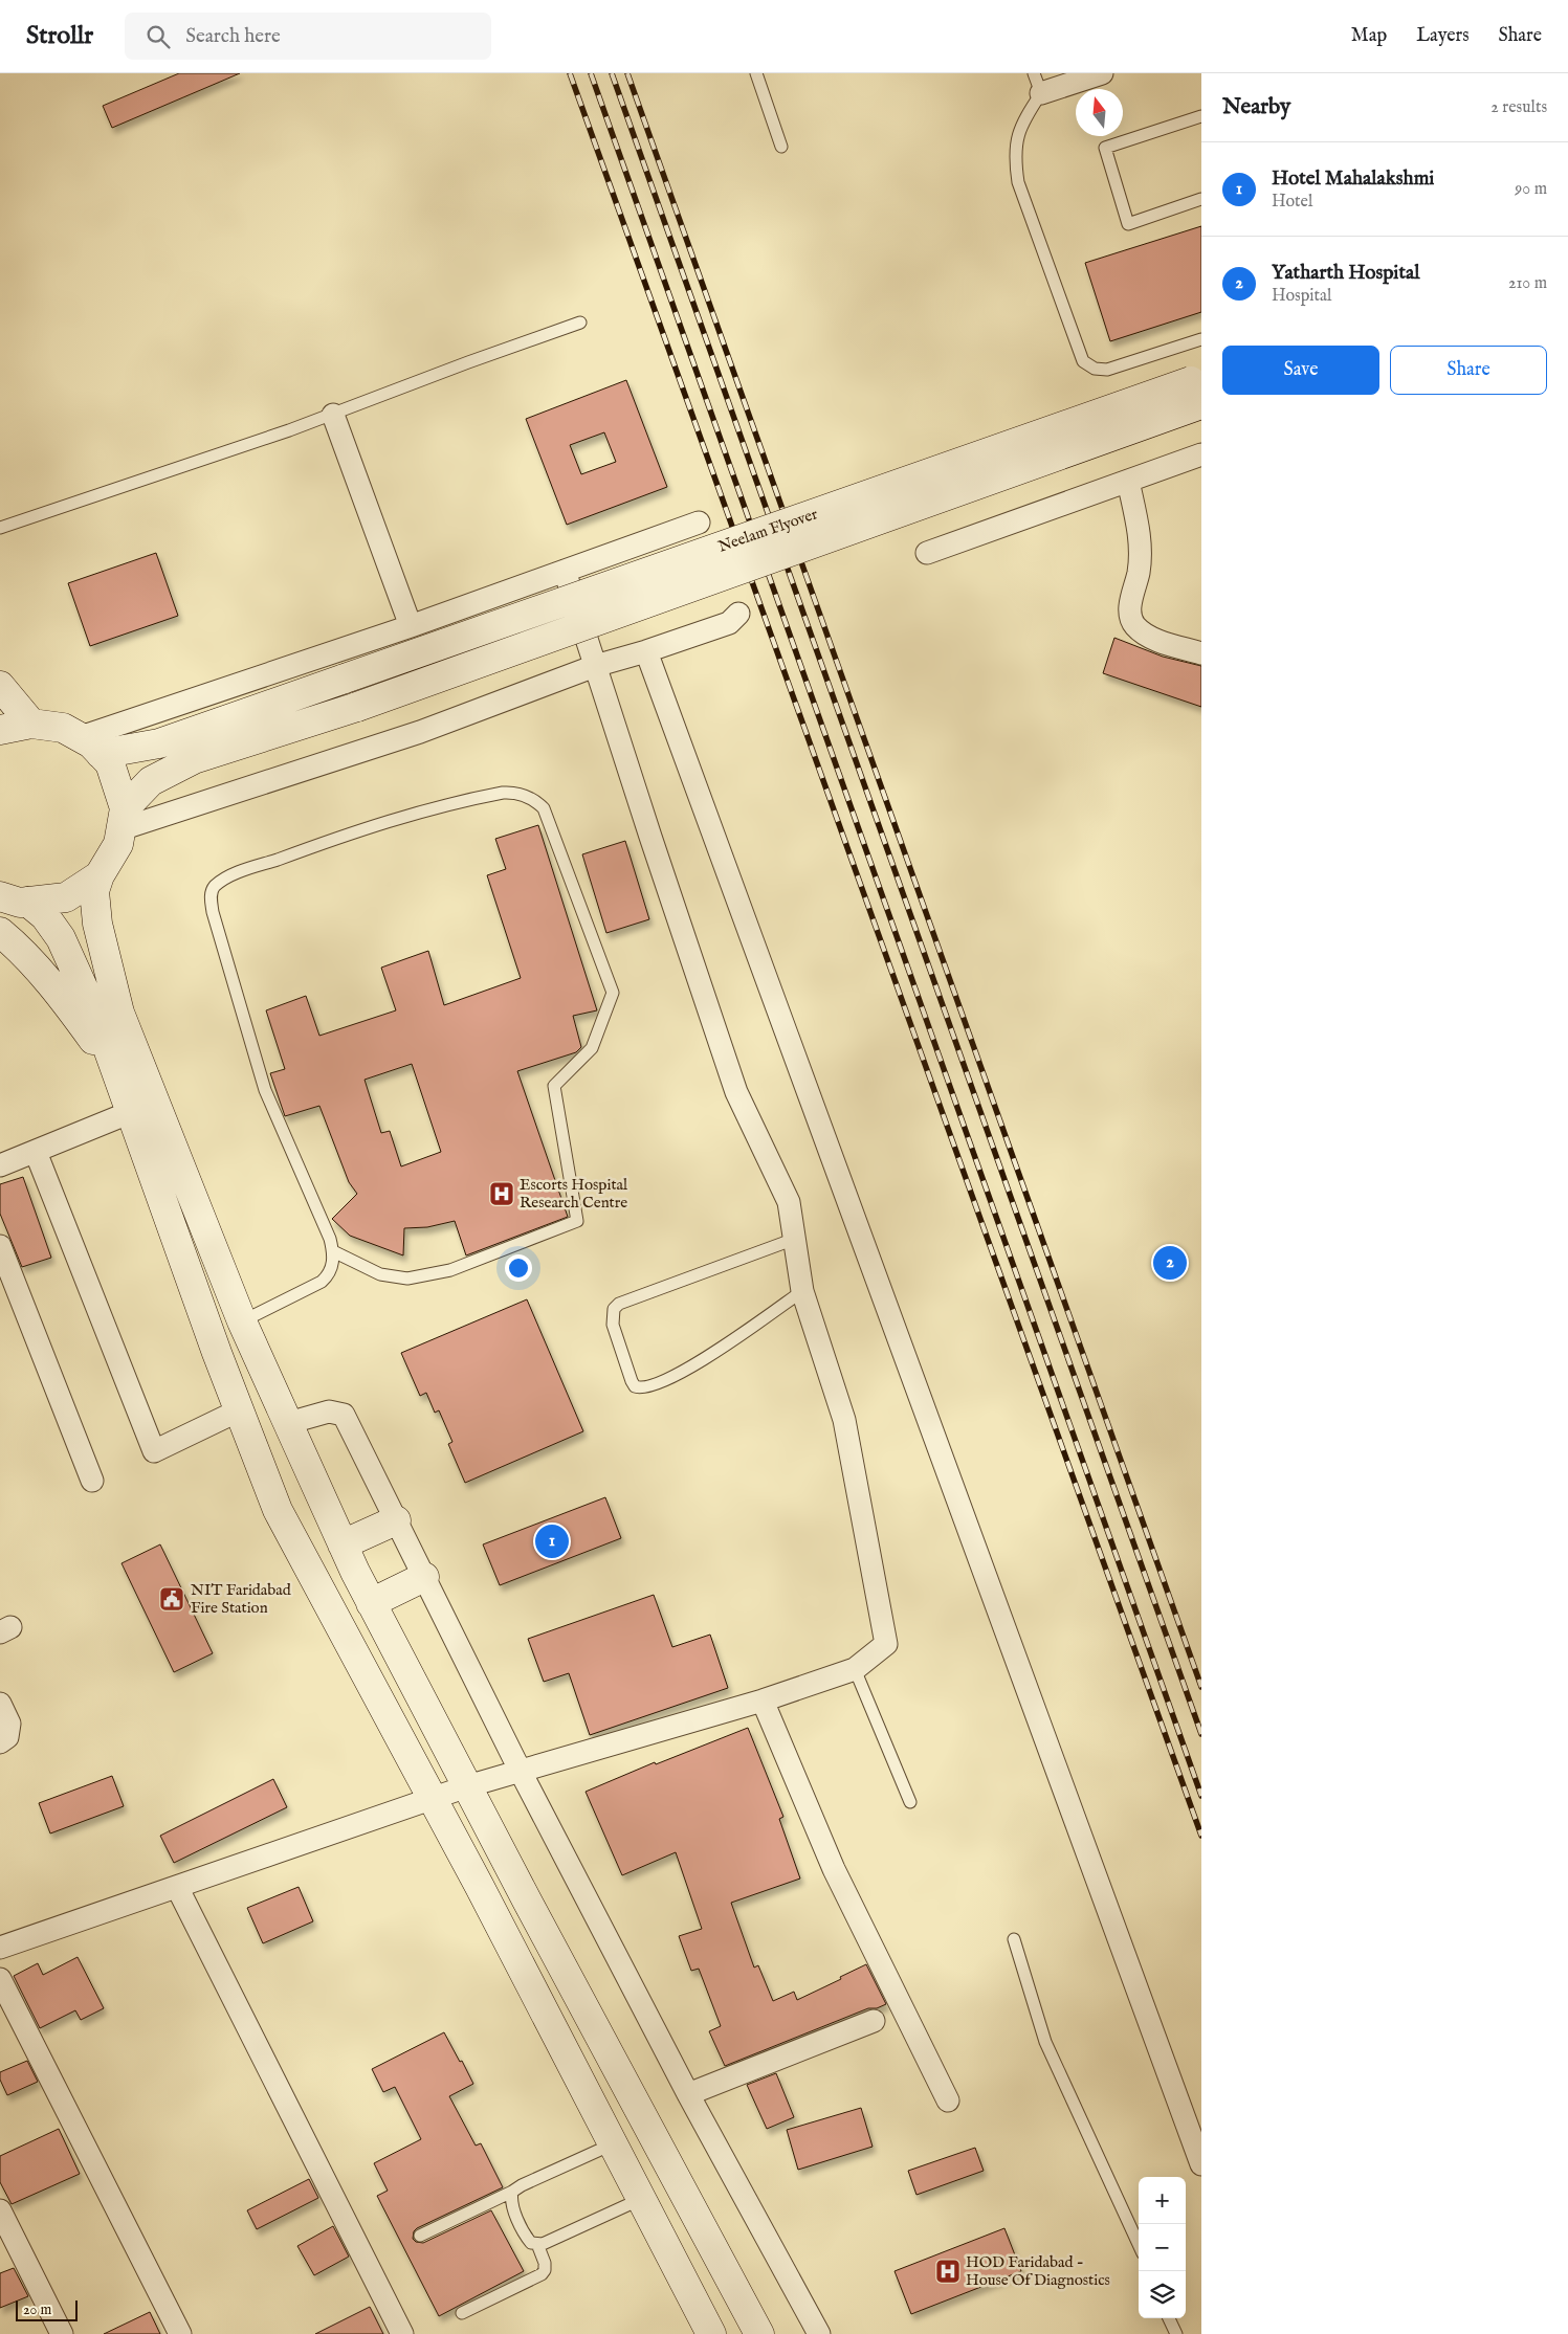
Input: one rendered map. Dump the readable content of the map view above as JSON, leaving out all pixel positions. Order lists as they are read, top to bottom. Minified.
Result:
{"streets":{"street":["Neelam Flyover"]},"places":{"hospital":["Escorts Hospital Research Centre","HOD Faridabad - House Of Diagnostics"],"public building":["NIT Faridabad Fire Station"]},"scale_bar":"20 m","north":"top","page":{"header":"Strollr","search":"Search here","nav":["Map","Layers","Share"],"heading":["Nearby","2 results"],"list":[{"mark":"1","name":"Hotel Mahalakshmi","note":"Hotel","value":"90 m"},{"mark":"2","name":"Yatharth Hospital","note":"Hospital","value":"210 m"}],"buttons":["Save","Share"],"pins":["2","1"],"map_buttons":["+","−"],"scale":"20 m"}}
